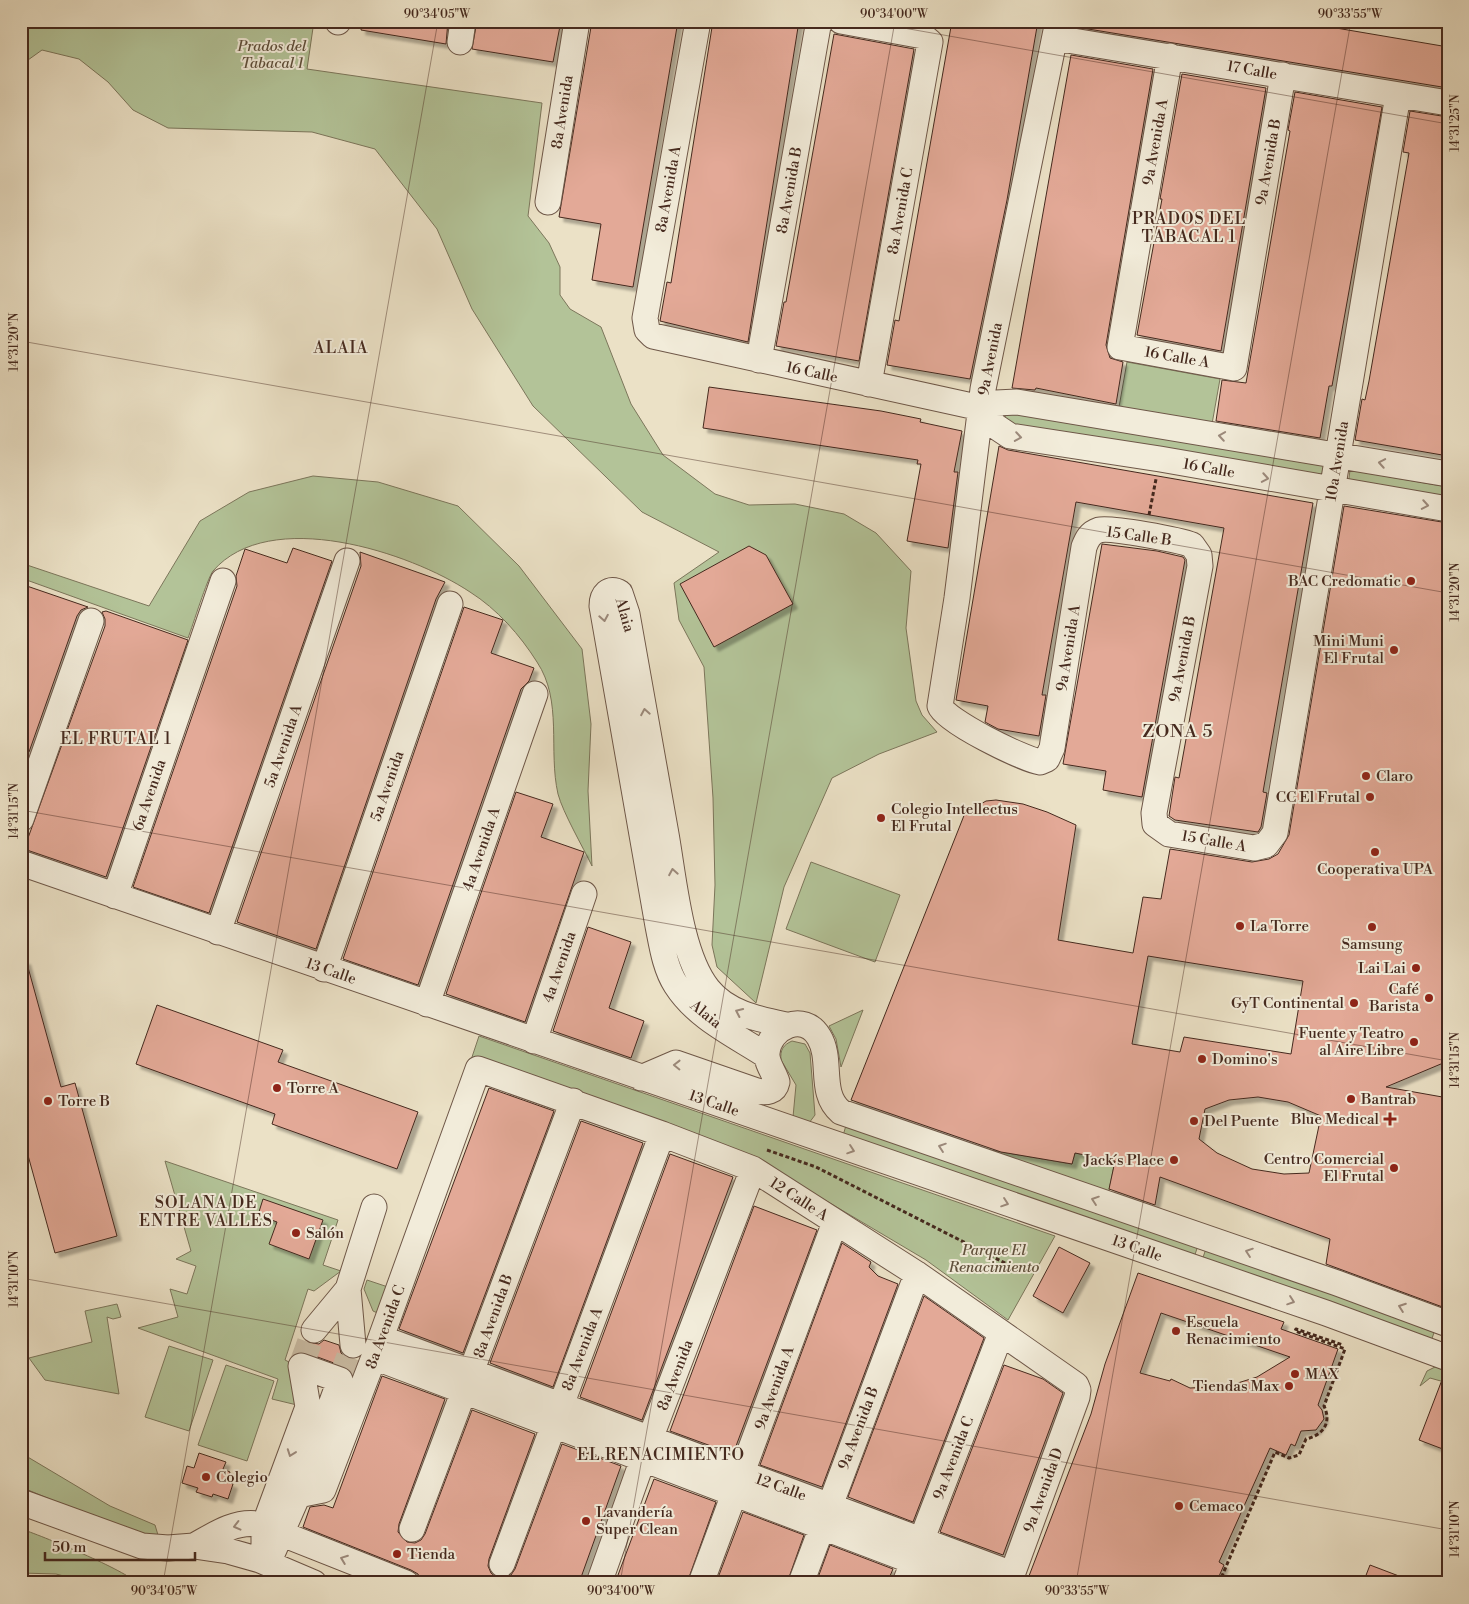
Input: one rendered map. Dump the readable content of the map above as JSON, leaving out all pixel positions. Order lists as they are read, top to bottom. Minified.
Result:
{"streets":{"street":["17 Calle","8a Avenida","9a Avenida A","9a Avenida B","8a Avenida A","8a Avenida B","8a Avenida C","16 Calle A","9a Avenida","16 Calle","10a Avenida","15 Calle B","Alaia","5a Avenida A","5a Avenida","6a Avenida","15 Calle A","4a Avenida A","4a Avenida","13 Calle","12 Calle A","9a Avenida C","12 Calle","9a Avenida D"]},"crossings":[["17 Calle","9a Avenida A"],["17 Calle","9a Avenida B"],["17 Calle","9a Avenida"],["17 Calle","10a Avenida"],["8a Avenida","12 Calle A"],["8a Avenida","12 Calle"],["9a Avenida A","16 Calle A"],["9a Avenida A","9a Avenida"],["9a Avenida A","15 Calle B"],["9a Avenida A","12 Calle A"],["9a Avenida A","12 Calle"],["9a Avenida B","16 Calle A"],["9a Avenida B","15 Calle B"],["9a Avenida B","15 Calle A"],["9a Avenida B","12 Calle A"],["9a Avenida B","12 Calle"],["8a Avenida A","16 Calle"],["8a Avenida A","12 Calle A"],["8a Avenida A","12 Calle"],["8a Avenida B","16 Calle"],["8a Avenida B","12 Calle A"],["8a Avenida B","12 Calle"],["8a Avenida C","16 Calle"],["8a Avenida C","12 Calle A"],["8a Avenida C","12 Calle"],["9a Avenida","16 Calle"],["16 Calle","10a Avenida"],["10a Avenida","15 Calle A"],["5a Avenida A","13 Calle"],["5a Avenida","13 Calle"],["6a Avenida","13 Calle"],["4a Avenida A","13 Calle"],["4a Avenida","13 Calle"],["12 Calle A","9a Avenida C"],["12 Calle A","9a Avenida D"],["9a Avenida C","12 Calle"],["12 Calle","9a Avenida D"]],"districts":["PRADOS DEL TABACAL 1","ALAIA","ZONA 5","EL FRUTAL 1","SOLANA DE ENTRE VALLES","EL RENACIMIENTO"],"parks":["Prados del Tabacal 1","Parque El Renacimiento"],"places":{"other":["BAC Credomatic","Mini Muni El Frutal","Claro","CC El Frutal","Colegio Intellectus El Frutal","Cooperativa UPA","La Torre","Samsung","Lai Lai","Café Barista","GyT Continental","Fuente y Teatro al Aire Libre","Domino's","Torre A","Bantrab","Torre B","Del Puente","Jack´s Place","Centro Comercial El Frutal","Salón","Escuela Renacimiento","MAX","Tiendas Max","Colegio","Cemaco","Lavandería Super Clean","Tienda"],"health":["Blue Medical"]},"scale_bar":"50 m","coordinates":["90°34'05\"W","90°34'00\"W","90°33'55\"W","14°31'25\"N","14°31'20\"N","14°31'15\"N","14°31'10\"N"]}
